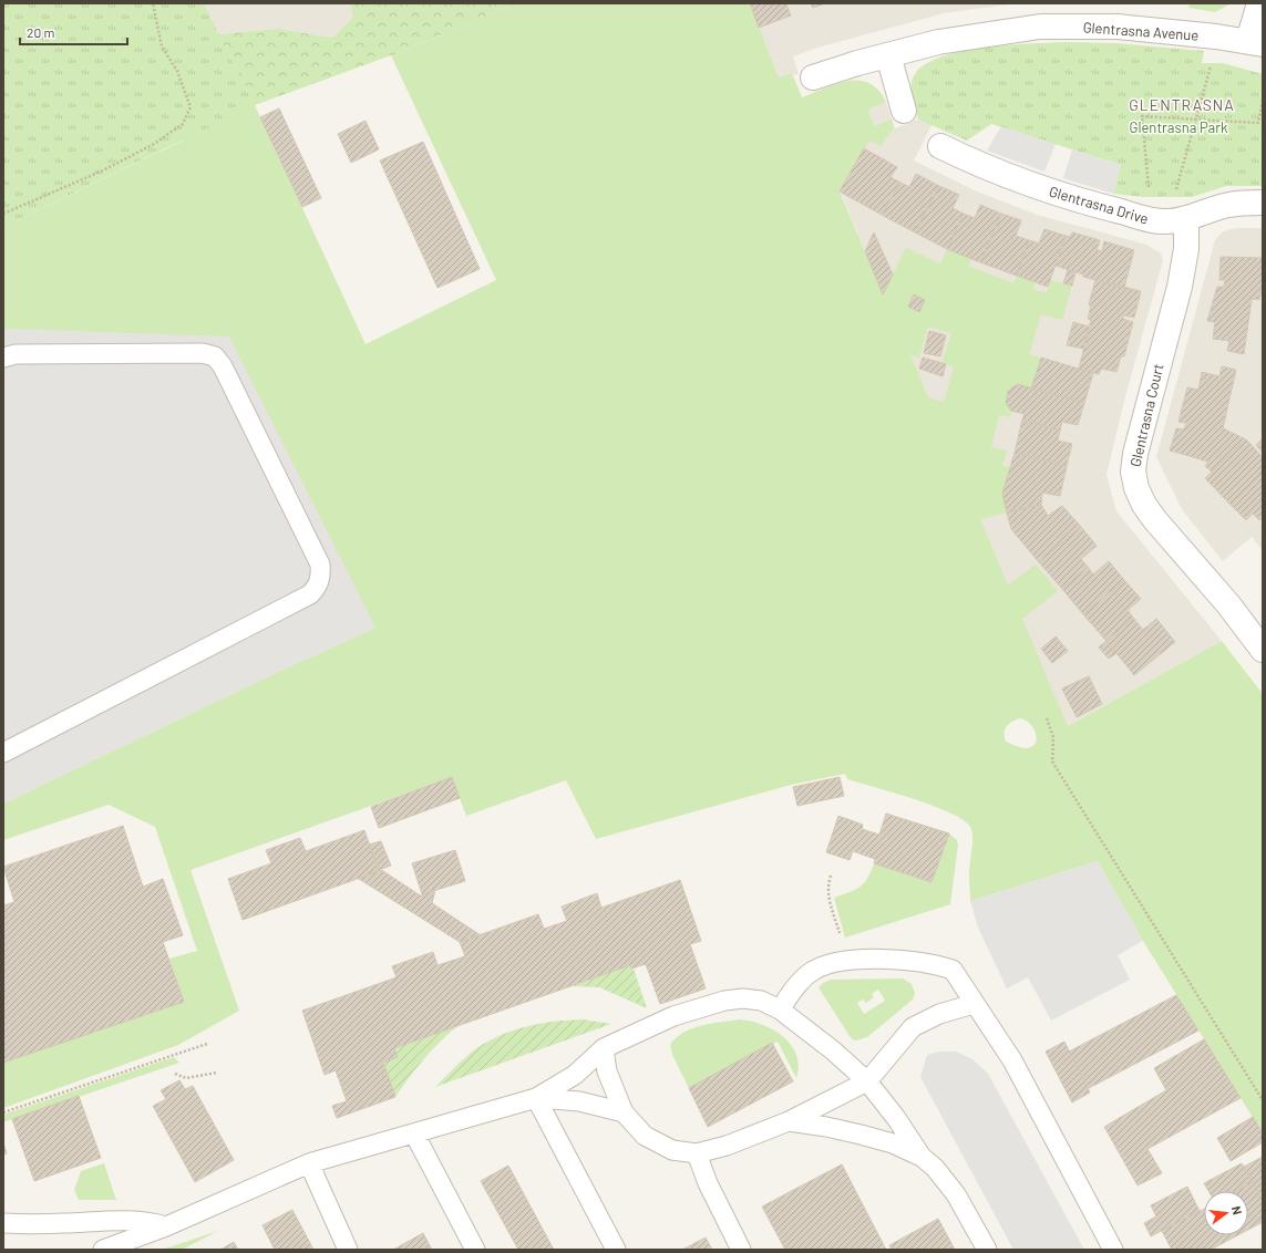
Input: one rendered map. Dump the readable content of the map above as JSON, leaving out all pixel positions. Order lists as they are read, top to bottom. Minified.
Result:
{"streets":{"street":["Glentrasna Avenue","Glentrasna Drive","Glentrasna Court"]},"crossings":[["Glentrasna Drive","Glentrasna Court"]],"districts":["GLENTRASNA"],"parks":["Glentrasna Park"],"scale_bar":"20 m","north":"right"}
